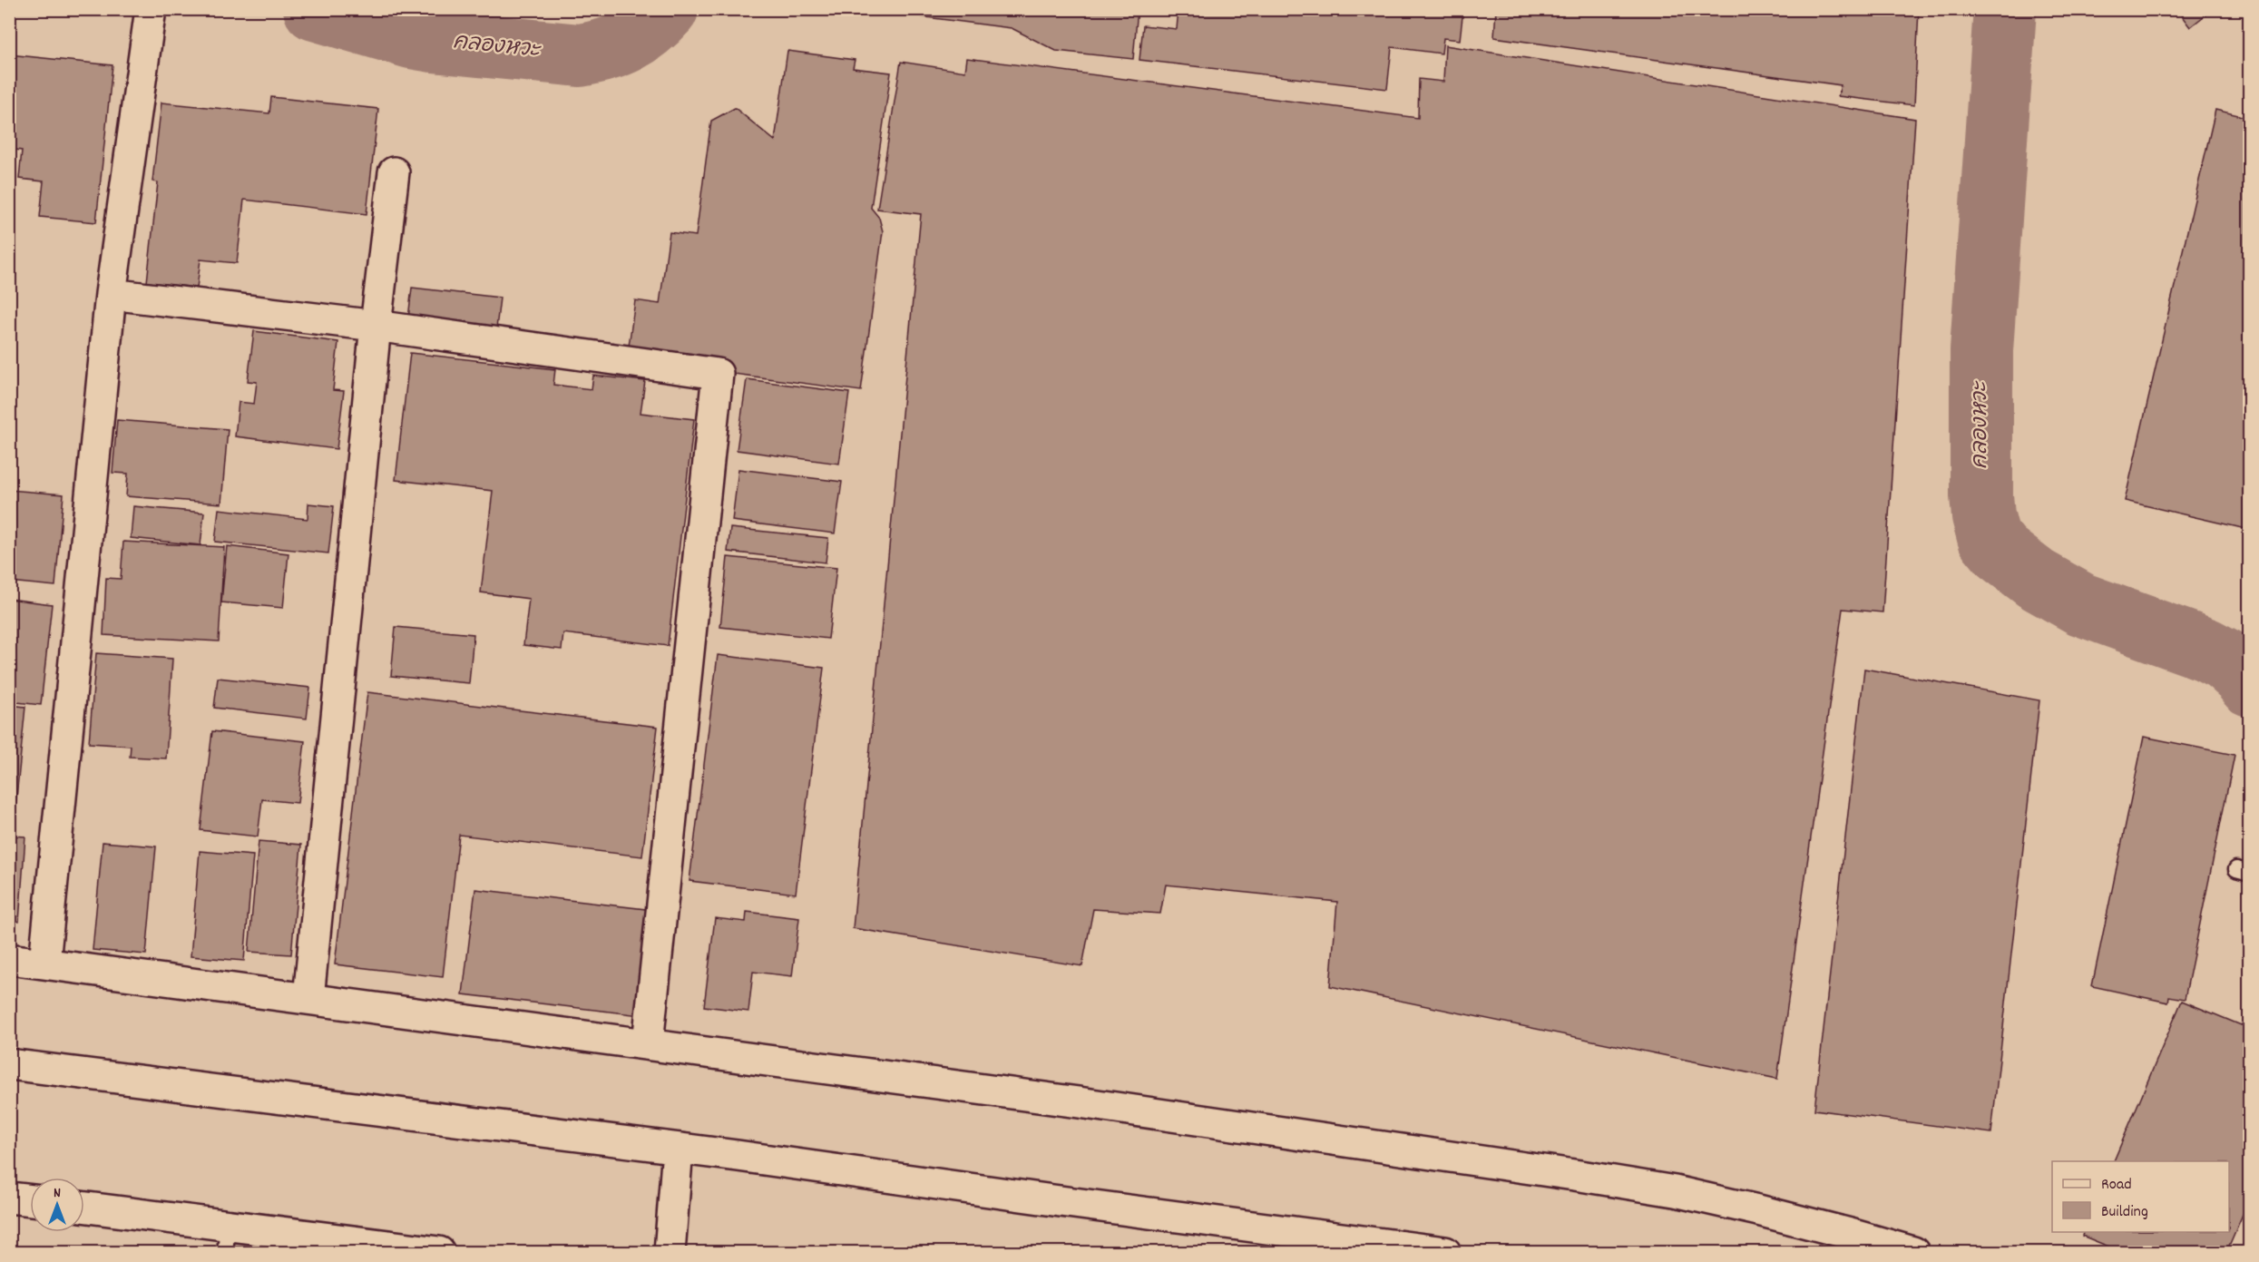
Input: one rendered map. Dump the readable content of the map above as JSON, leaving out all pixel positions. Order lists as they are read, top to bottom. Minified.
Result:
{"water":["คลองหวะ"],"legend":["Road","Building"],"north":"top"}
